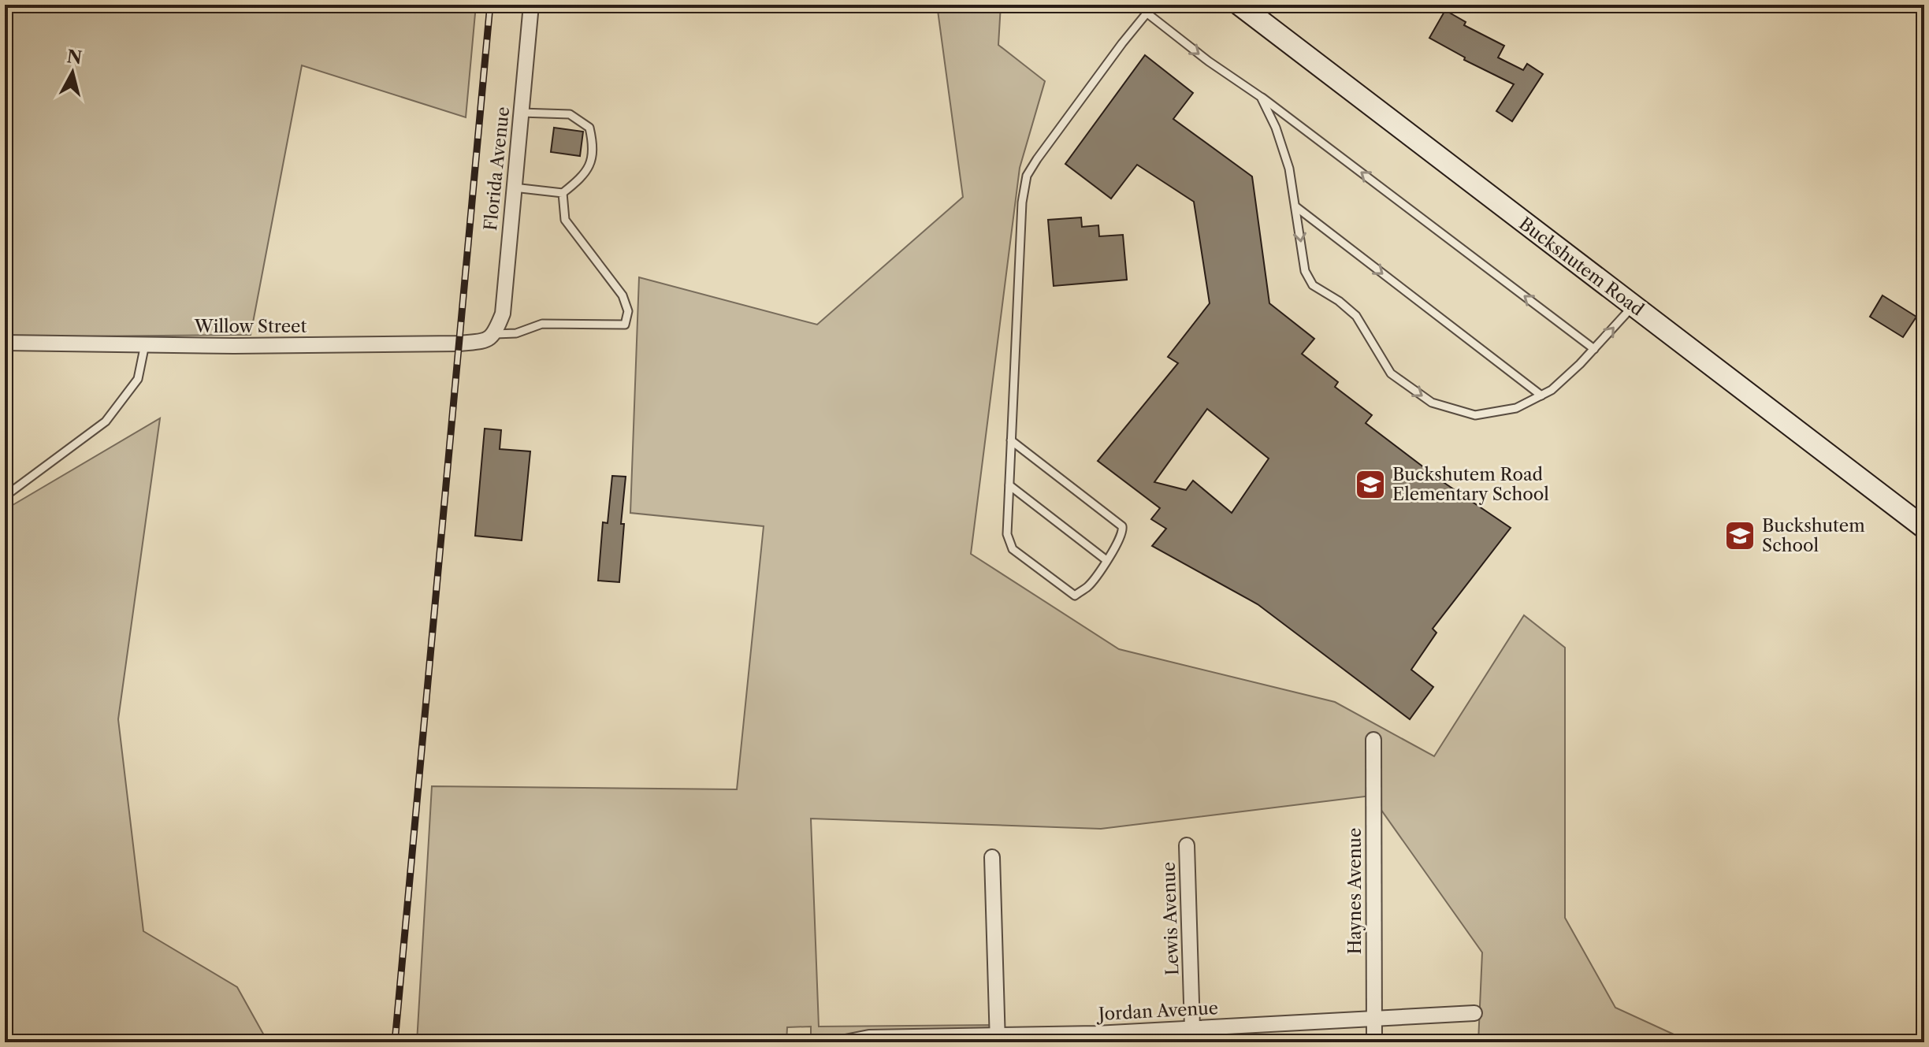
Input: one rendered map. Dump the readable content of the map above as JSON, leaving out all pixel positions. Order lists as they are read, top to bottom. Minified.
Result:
{"streets":{"main road":["Buckshutem Road"],"street":["Florida Avenue","Willow Street","Haynes Avenue","Lewis Avenue","Jordan Avenue"]},"crossings":[["Florida Avenue","Willow Street"],["Haynes Avenue","Jordan Avenue"],["Lewis Avenue","Jordan Avenue"]],"places":{"school or university":["Buckshutem Road Elementary School","Buckshutem School"]},"north":"top"}
